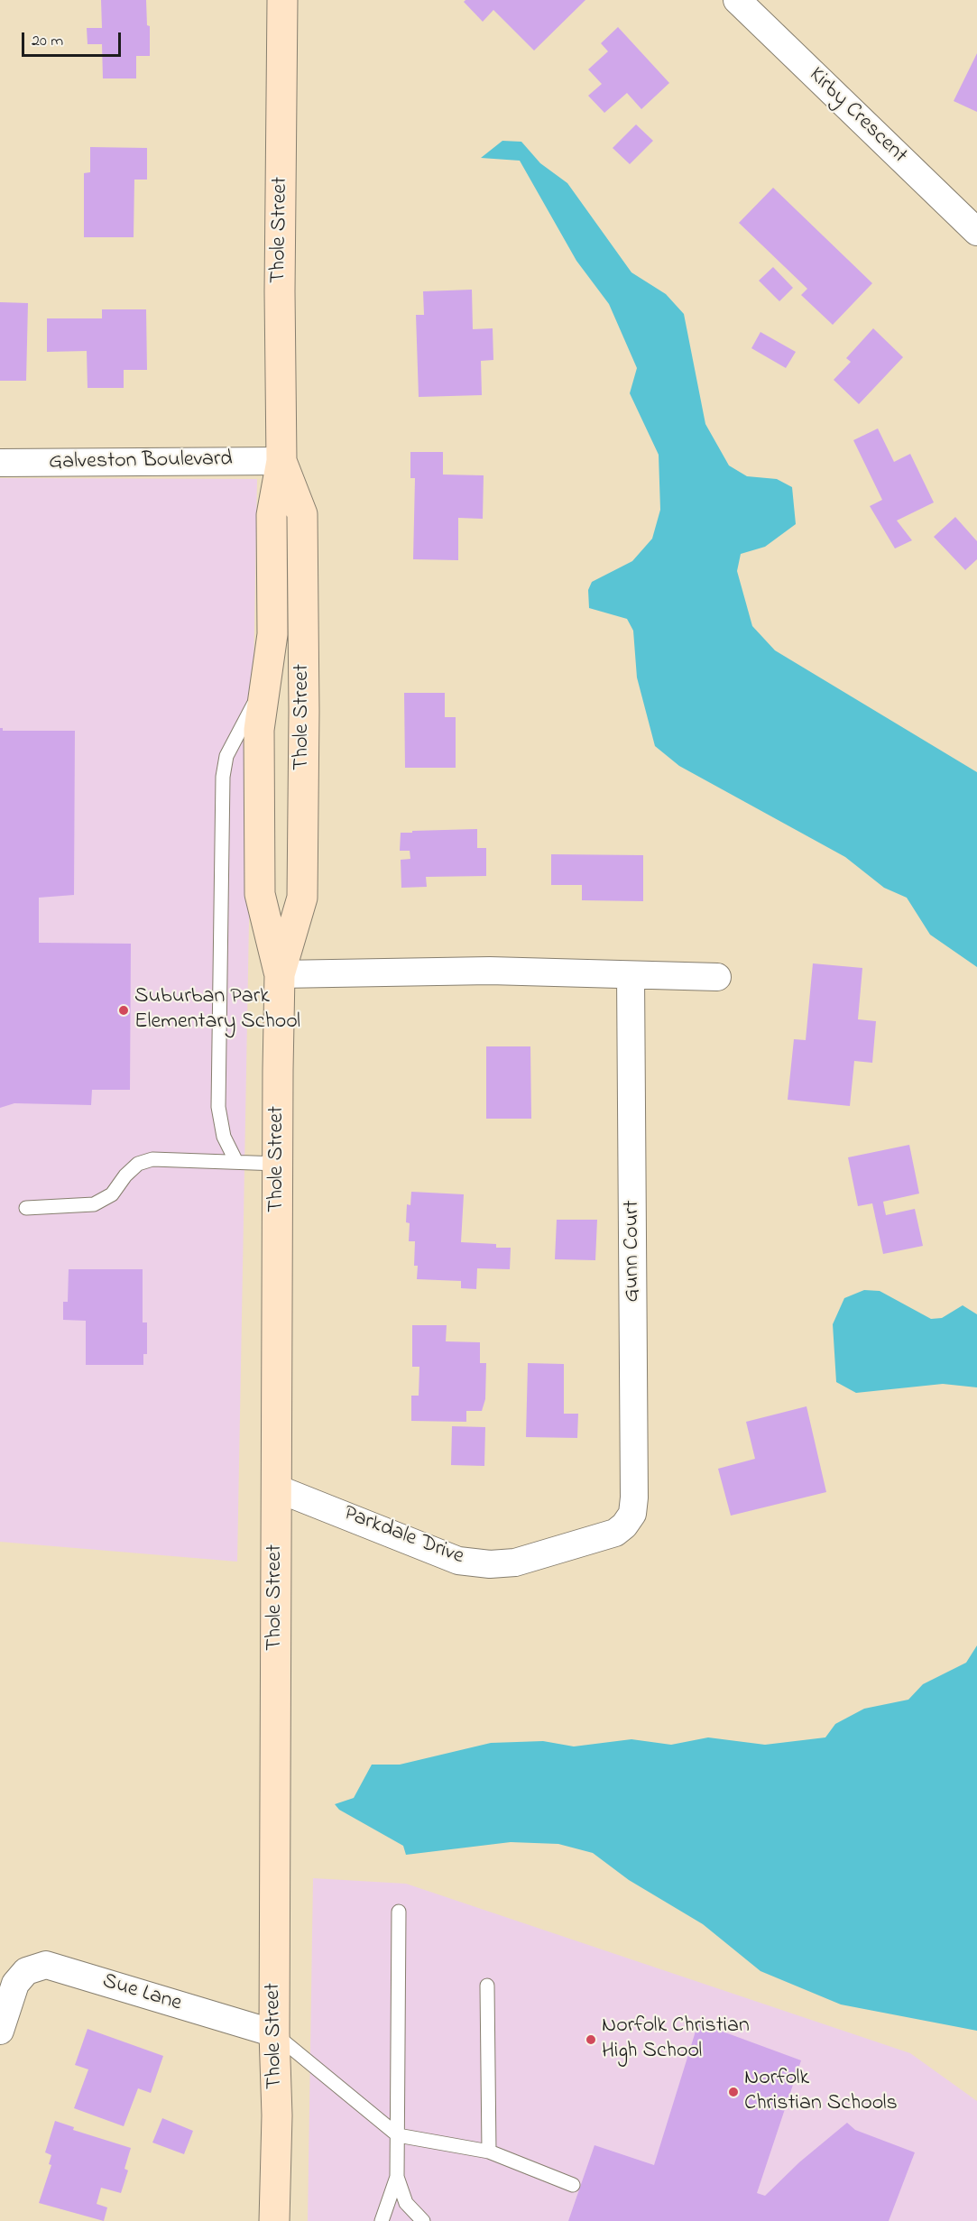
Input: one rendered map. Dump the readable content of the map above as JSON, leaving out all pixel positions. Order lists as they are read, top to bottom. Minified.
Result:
{"streets":{"street":["Kirby Crescent","Thole Street","Galveston Boulevard","Gunn Court","Parkdale Drive","Sue Lane"]},"crossings":[["Thole Street","Galveston Boulevard"],["Thole Street","Parkdale Drive"],["Thole Street","Sue Lane"],["Gunn Court","Parkdale Drive"]],"places":["Suburban Park Elementary School","Norfolk Christian High School","Norfolk Christian Schools"],"scale_bar":"20 m"}
